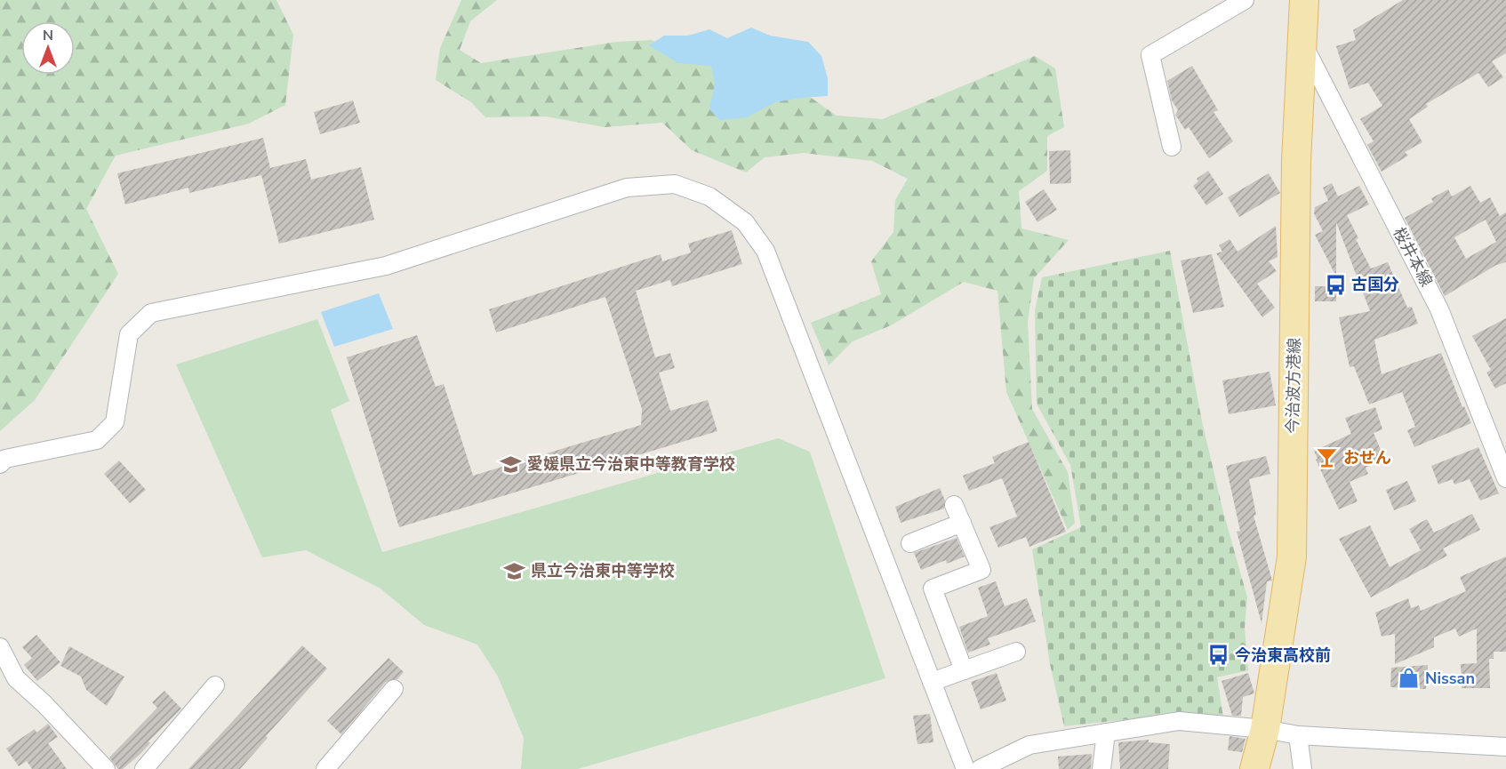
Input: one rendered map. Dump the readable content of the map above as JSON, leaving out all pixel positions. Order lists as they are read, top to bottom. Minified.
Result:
{"streets":{"main road":["今治波方港線"],"street":["桜井本線"]},"crossings":[["桜井本線","今治波方港線"]],"places":{"bus stop":["古国分","今治東高校前"],"bar":["おせん"],"school or university":["愛媛県立今治東中等教育学校","県立今治東中等学校"],"shop":["Nissan"]},"north":"top"}
